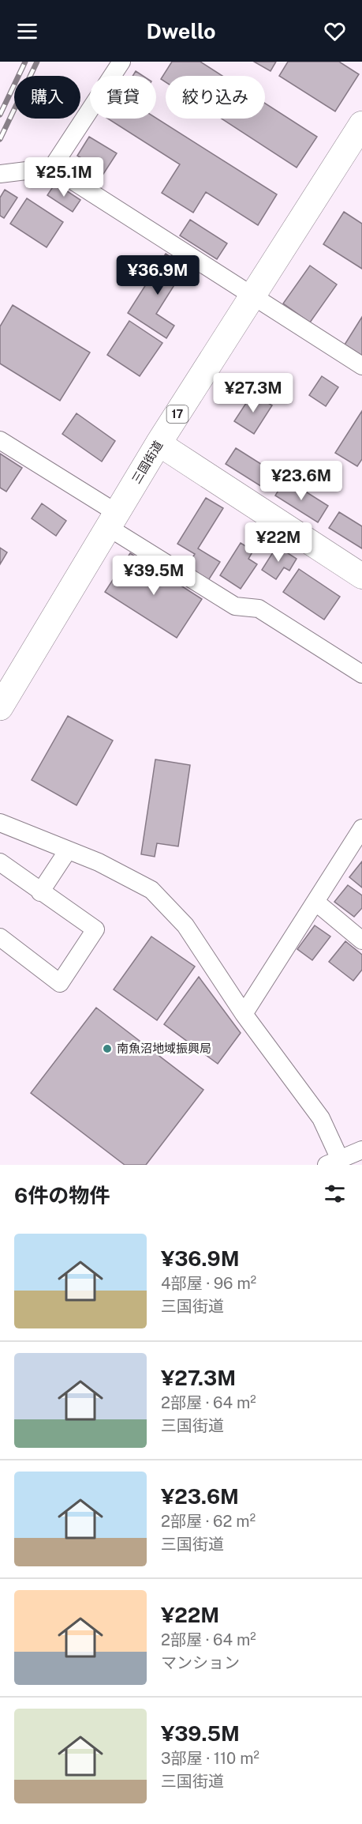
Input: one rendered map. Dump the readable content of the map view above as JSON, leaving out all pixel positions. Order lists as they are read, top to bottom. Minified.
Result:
{"streets":{"highway":["17","三国街道"]},"places":["南魚沼地域振興局"],"page":{"header":"Dwello","chip":["購入","賃貸","絞り込み"],"price":["¥25.1M","¥36.9M","¥27.3M","¥23.6M","¥22M","¥39.5M"],"heading":"6件の物件","list":[{"name":"¥36.9M","note":"4部屋 · 96 m² · 三国街道"},{"name":"¥27.3M","note":"2部屋 · 64 m² · 三国街道"},{"name":"¥23.6M","note":"2部屋 · 62 m² · 三国街道"},{"name":"¥22M","note":"2部屋 · 64 m² · マンション"},{"name":"¥39.5M","note":"3部屋 · 110 m² · 三国街道"}]}}
